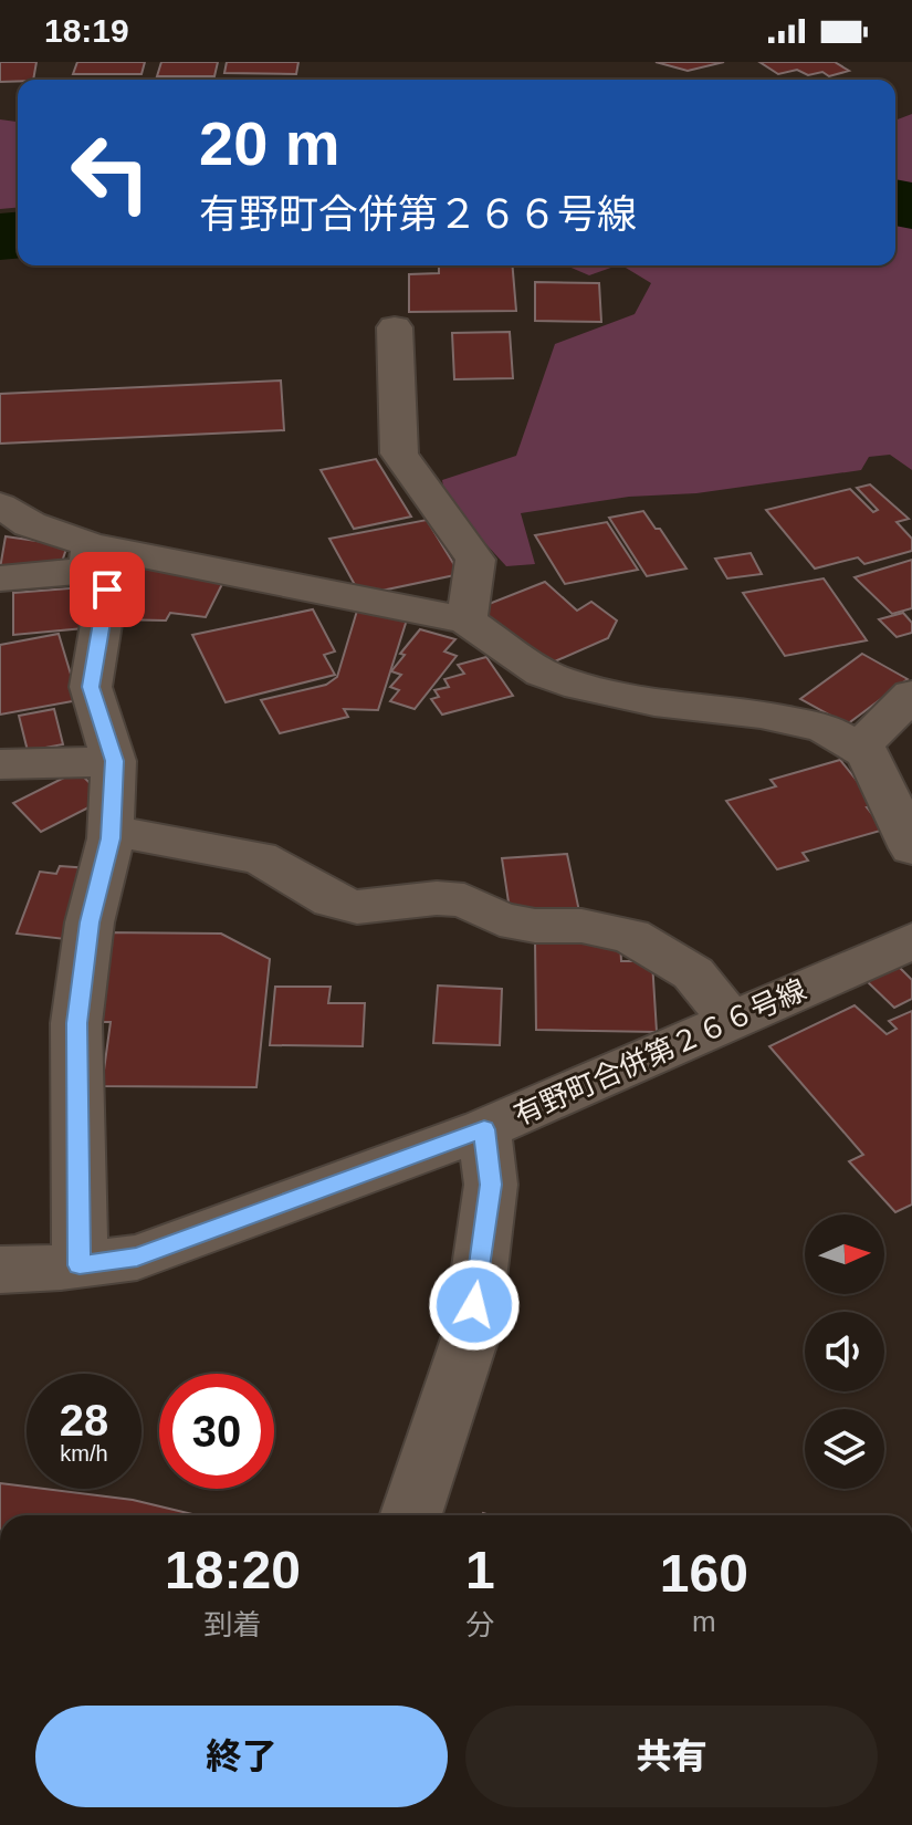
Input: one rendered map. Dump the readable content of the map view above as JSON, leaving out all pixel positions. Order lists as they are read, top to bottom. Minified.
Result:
{"streets":{"street":["有野町合併第２６６号線"]},"north":"right","page":{"status":"18:19","turn":["20 m","有野町合併第２６６号線"],"speed":"28 km/h","limit":"30","eta":["18:20","到着","1","分","160","m"],"buttons":["終了","共有"]}}
